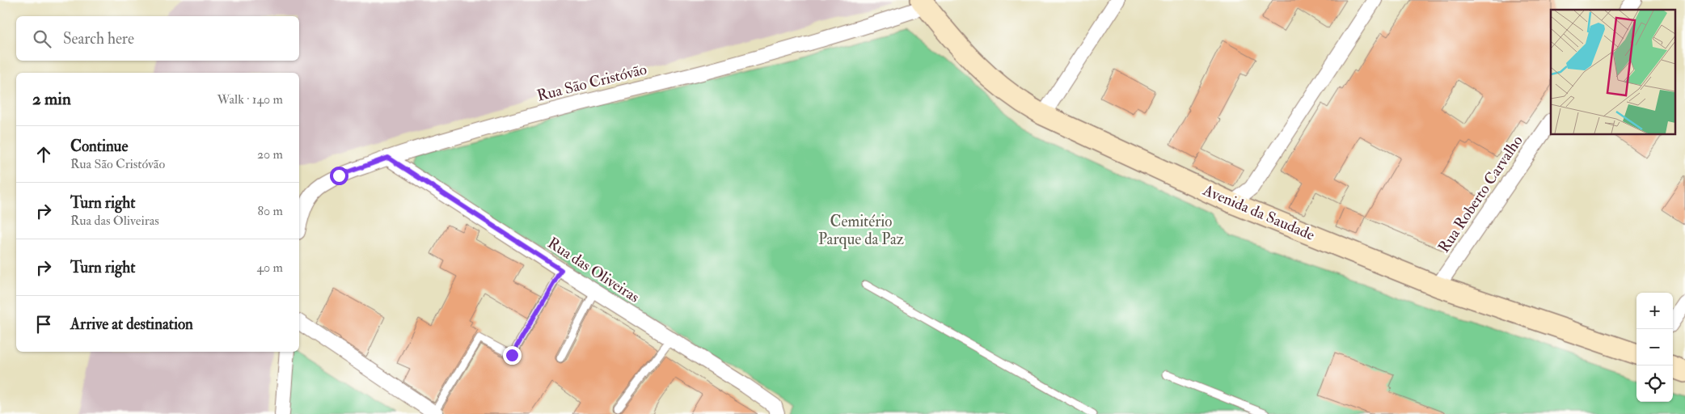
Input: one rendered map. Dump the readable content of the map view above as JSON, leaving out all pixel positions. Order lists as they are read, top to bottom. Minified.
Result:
{"streets":{"street":["Rua São Cristóvão","Rua Roberto Carvalho","Avenida da Saudade","Rua das Oliveiras"]},"crossings":[["Rua São Cristóvão","Avenida da Saudade"],["Rua São Cristóvão","Rua das Oliveiras"],["Rua Roberto Carvalho","Avenida da Saudade"]],"parks":["Cemitério Parque da Paz"],"page":{"search":"Search here","heading":["2 min","Walk · 140 m"],"list":[["Continue","Rua São Cristóvão","20 m"],["Turn right","Rua das Oliveiras","80 m"],["Turn right","40 m"],"Arrive at destination"],"map_buttons":["+","−"]}}
